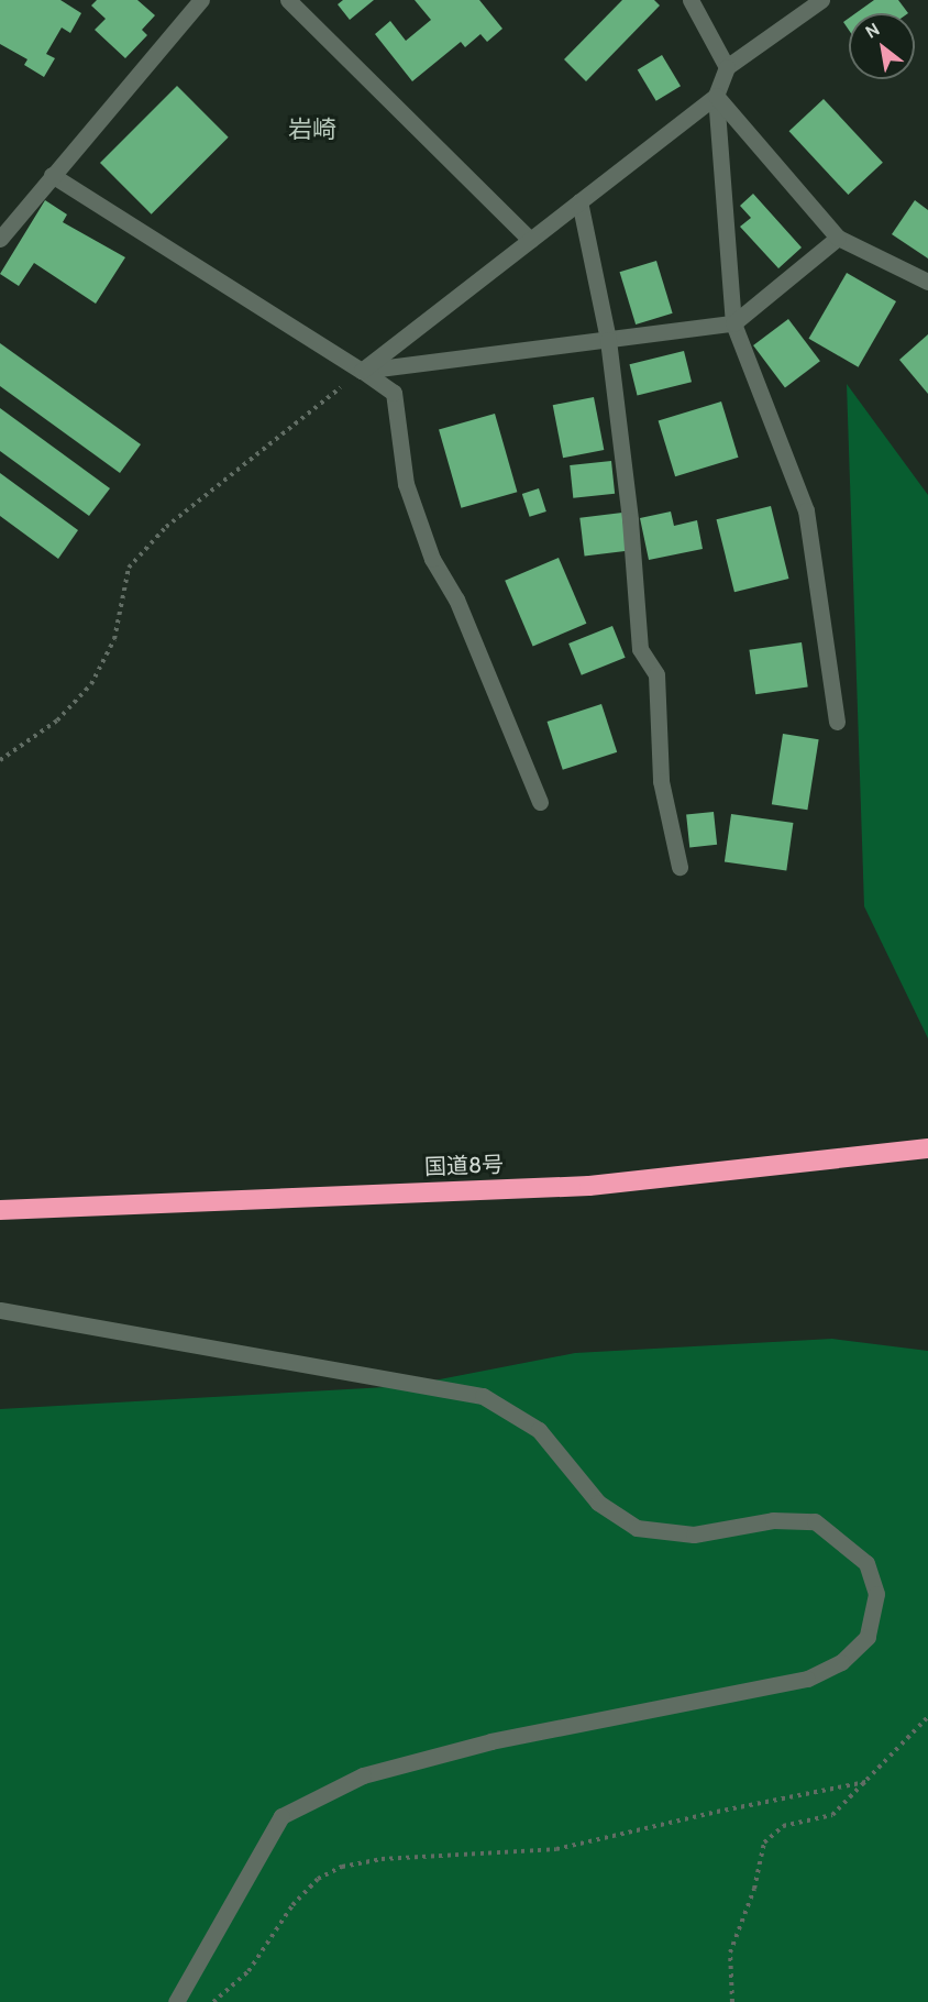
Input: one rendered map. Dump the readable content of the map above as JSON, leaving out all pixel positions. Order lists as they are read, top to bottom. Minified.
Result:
{"streets":{"highway":["国道8号"]},"districts":["岩崎"],"north":"top left"}
